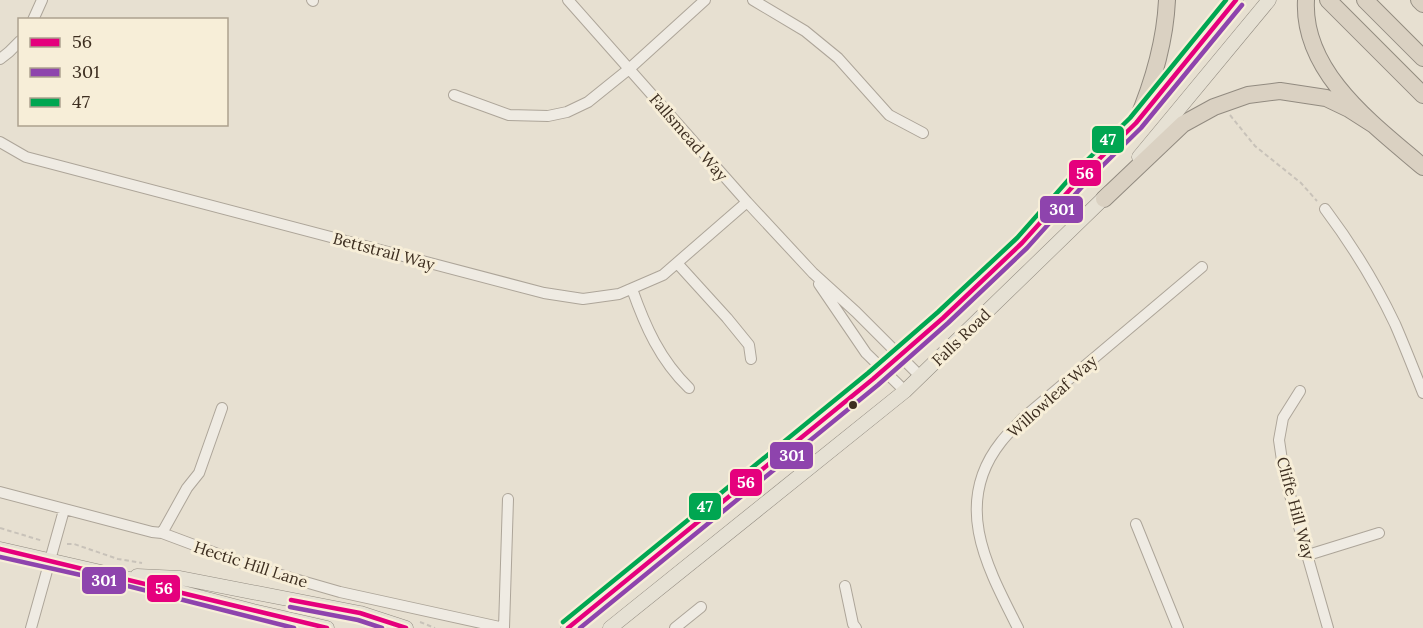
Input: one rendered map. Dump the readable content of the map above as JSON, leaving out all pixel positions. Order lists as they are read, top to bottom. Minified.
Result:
{"streets":{"main road":["Falls Road"],"street":["Fallsmead Way","Bettstrail Way","Willowleaf Way","Cliffe Hill Way","Hectic Hill Lane"]},"crossings":[["Fallsmead Way","Bettstrail Way"],["Fallsmead Way","Falls Road"]],"lines":["transit line 56","transit line 47","transit line 301"],"legend":["56","301","47"]}
